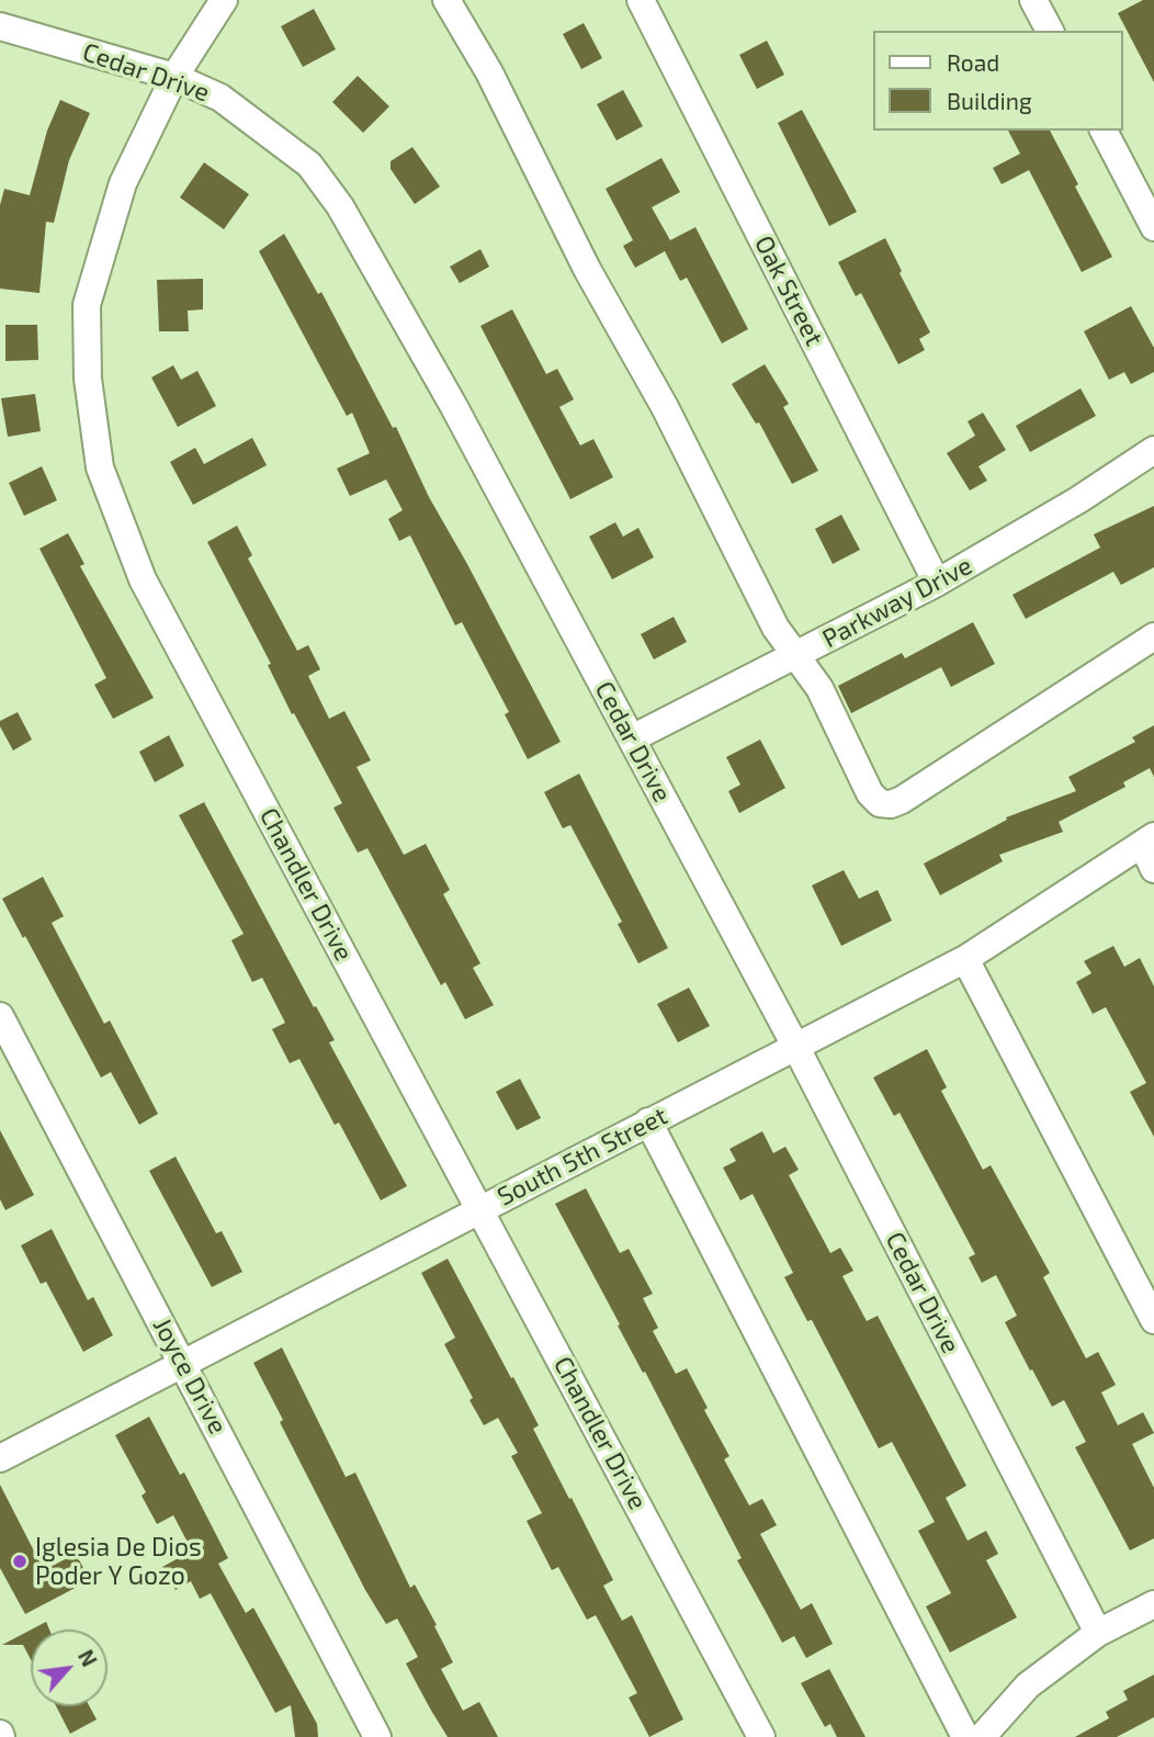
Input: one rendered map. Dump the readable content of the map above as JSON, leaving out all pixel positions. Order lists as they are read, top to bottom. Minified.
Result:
{"streets":{"street":["Cedar Drive","Oak Street","Parkway Drive","Chandler Drive","South 5th Street","Joyce Drive"]},"crossings":[["Cedar Drive","Parkway Drive"],["Cedar Drive","Chandler Drive"],["Cedar Drive","South 5th Street"],["Oak Street","Parkway Drive"],["Chandler Drive","South 5th Street"],["South 5th Street","Joyce Drive"]],"places":["Iglesia De Dios Poder Y Gozo"],"legend":["Road","Building"],"north":"top right"}
